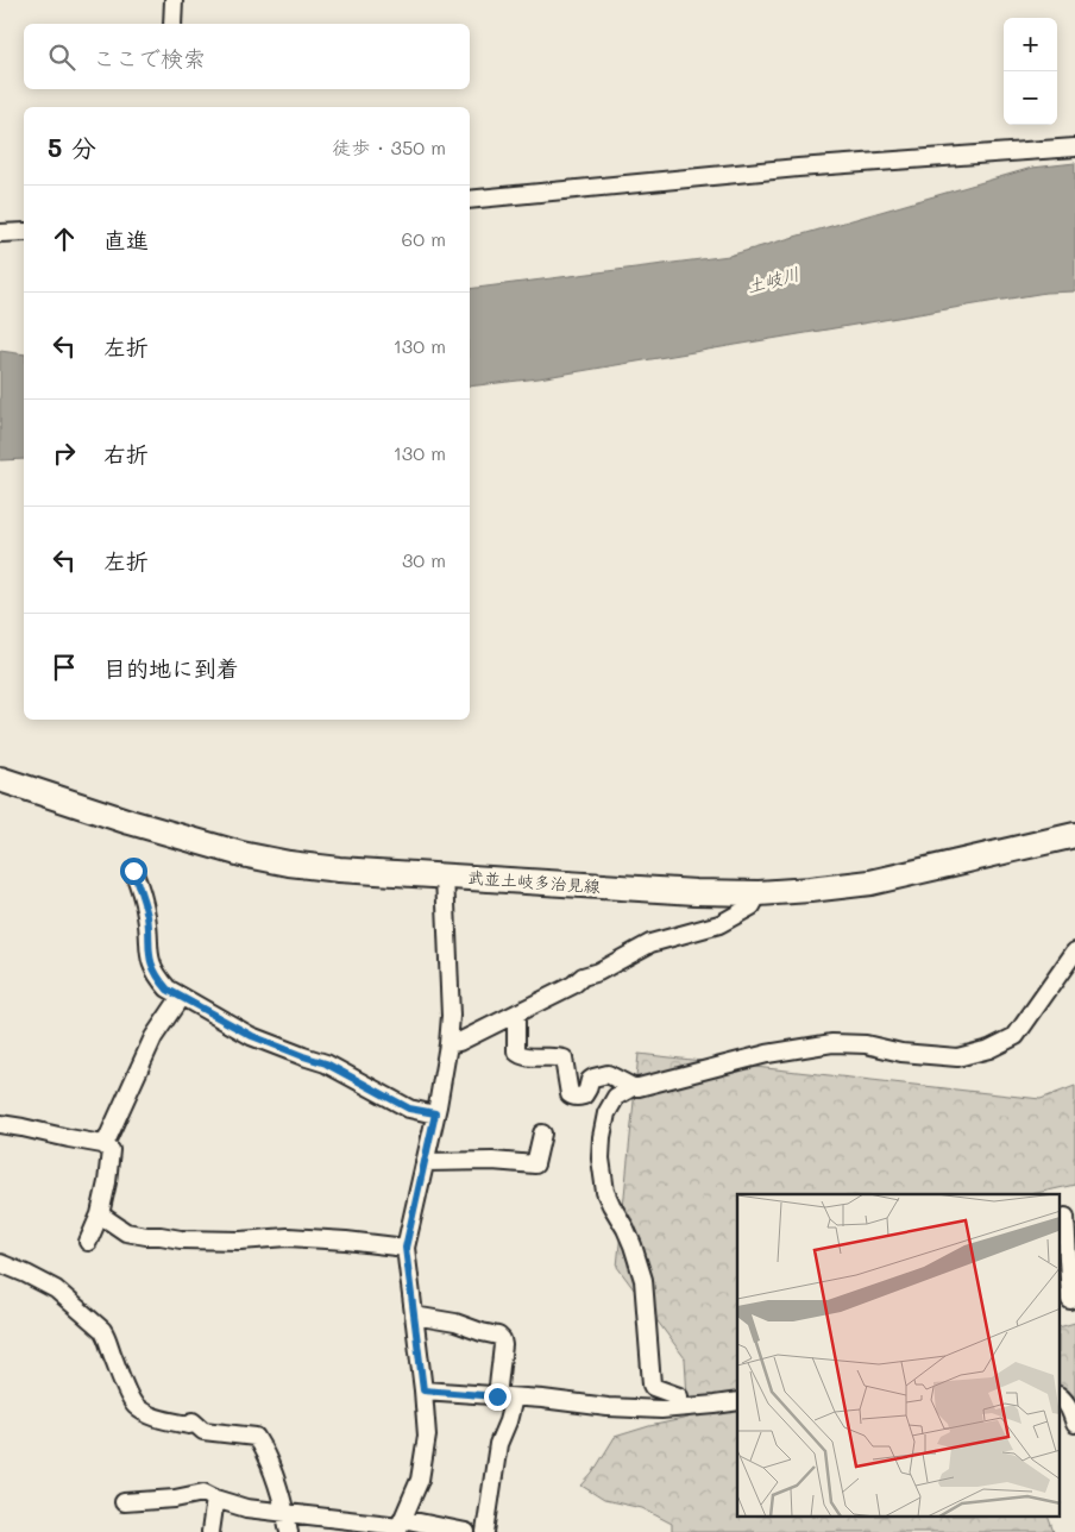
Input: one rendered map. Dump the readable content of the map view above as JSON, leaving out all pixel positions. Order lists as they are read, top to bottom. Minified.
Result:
{"streets":{"main road":["武並土岐多治見線"]},"water":["土岐川"],"page":{"map_buttons":["+","−"],"search":"ここで検索","heading":["5 分","徒歩 · 350 m"],"list":[["直進","60 m"],["左折","130 m"],["右折","130 m"],["左折","30 m"],"目的地に到着"]}}
